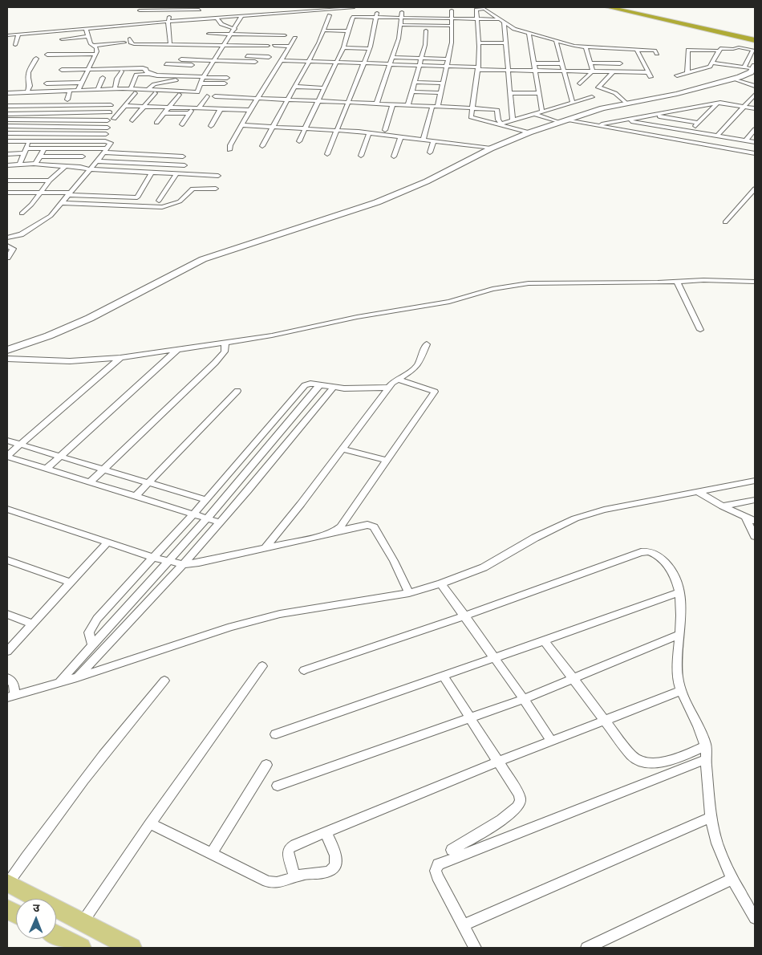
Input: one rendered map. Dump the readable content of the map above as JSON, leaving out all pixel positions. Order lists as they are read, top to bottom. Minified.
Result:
{"north":"top"}
